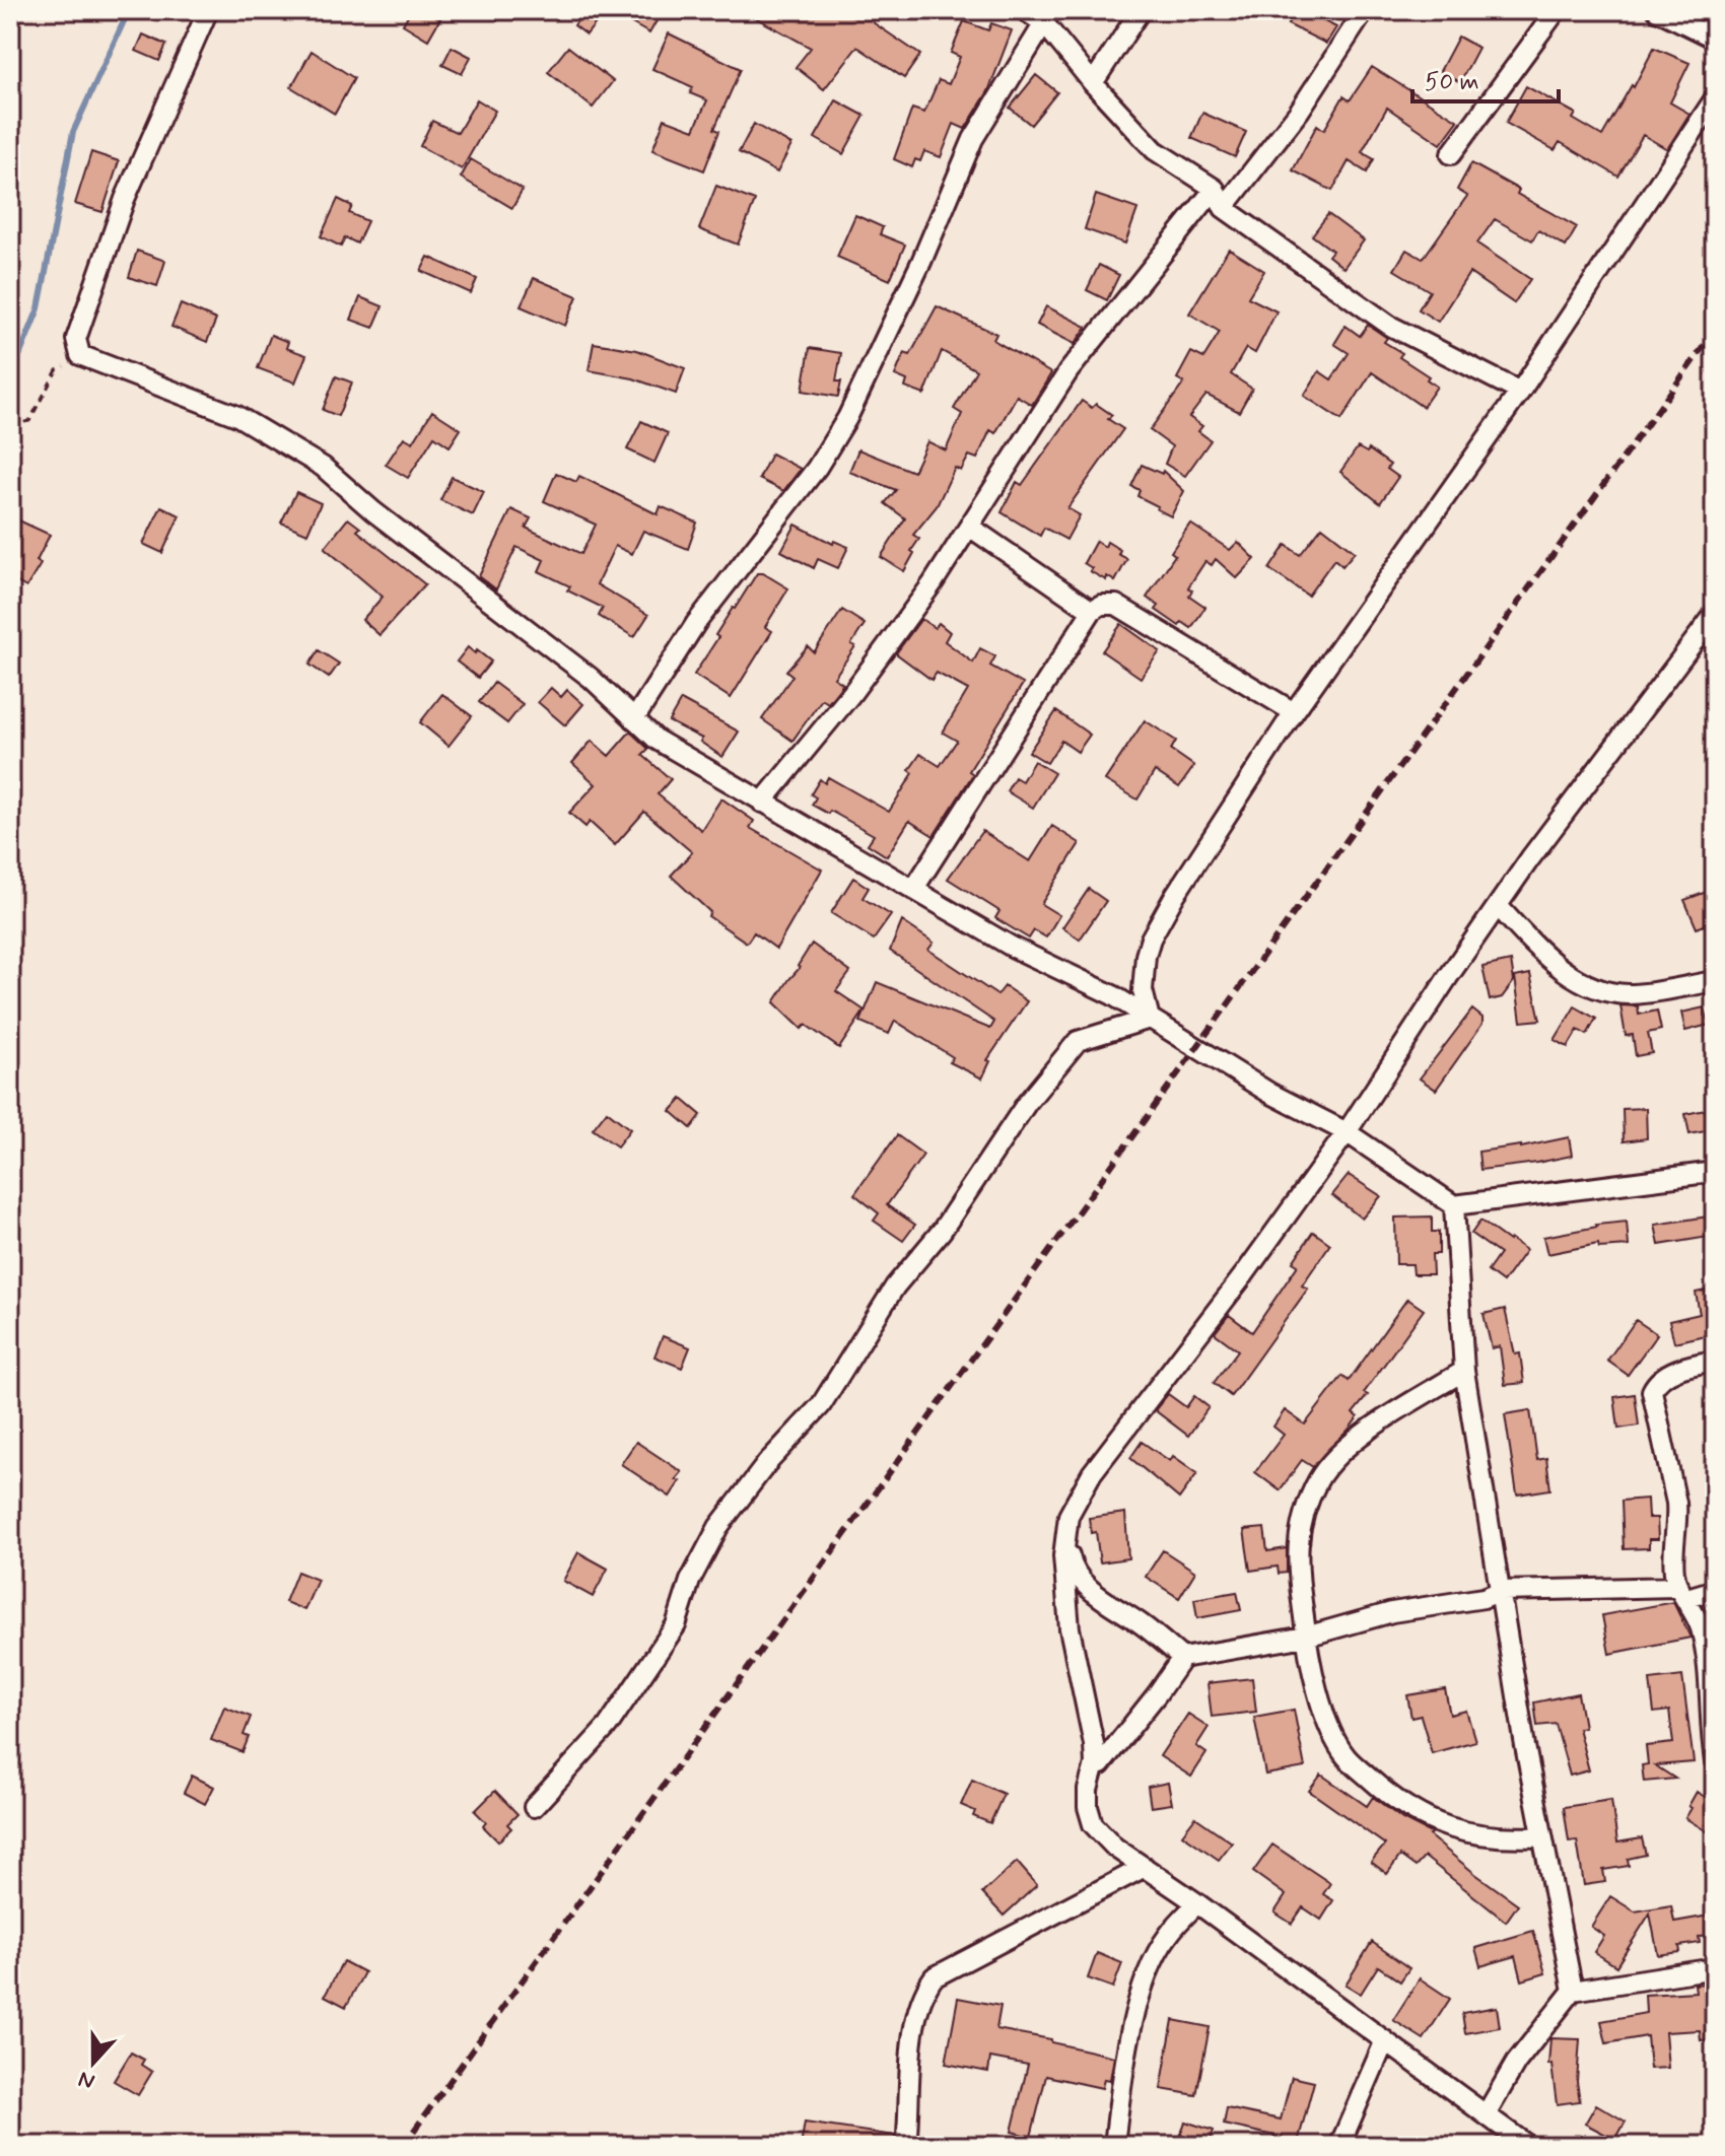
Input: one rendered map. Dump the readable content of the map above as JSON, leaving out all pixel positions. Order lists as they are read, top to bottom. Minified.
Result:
{"scale_bar":"50 m","north":"bottom"}
